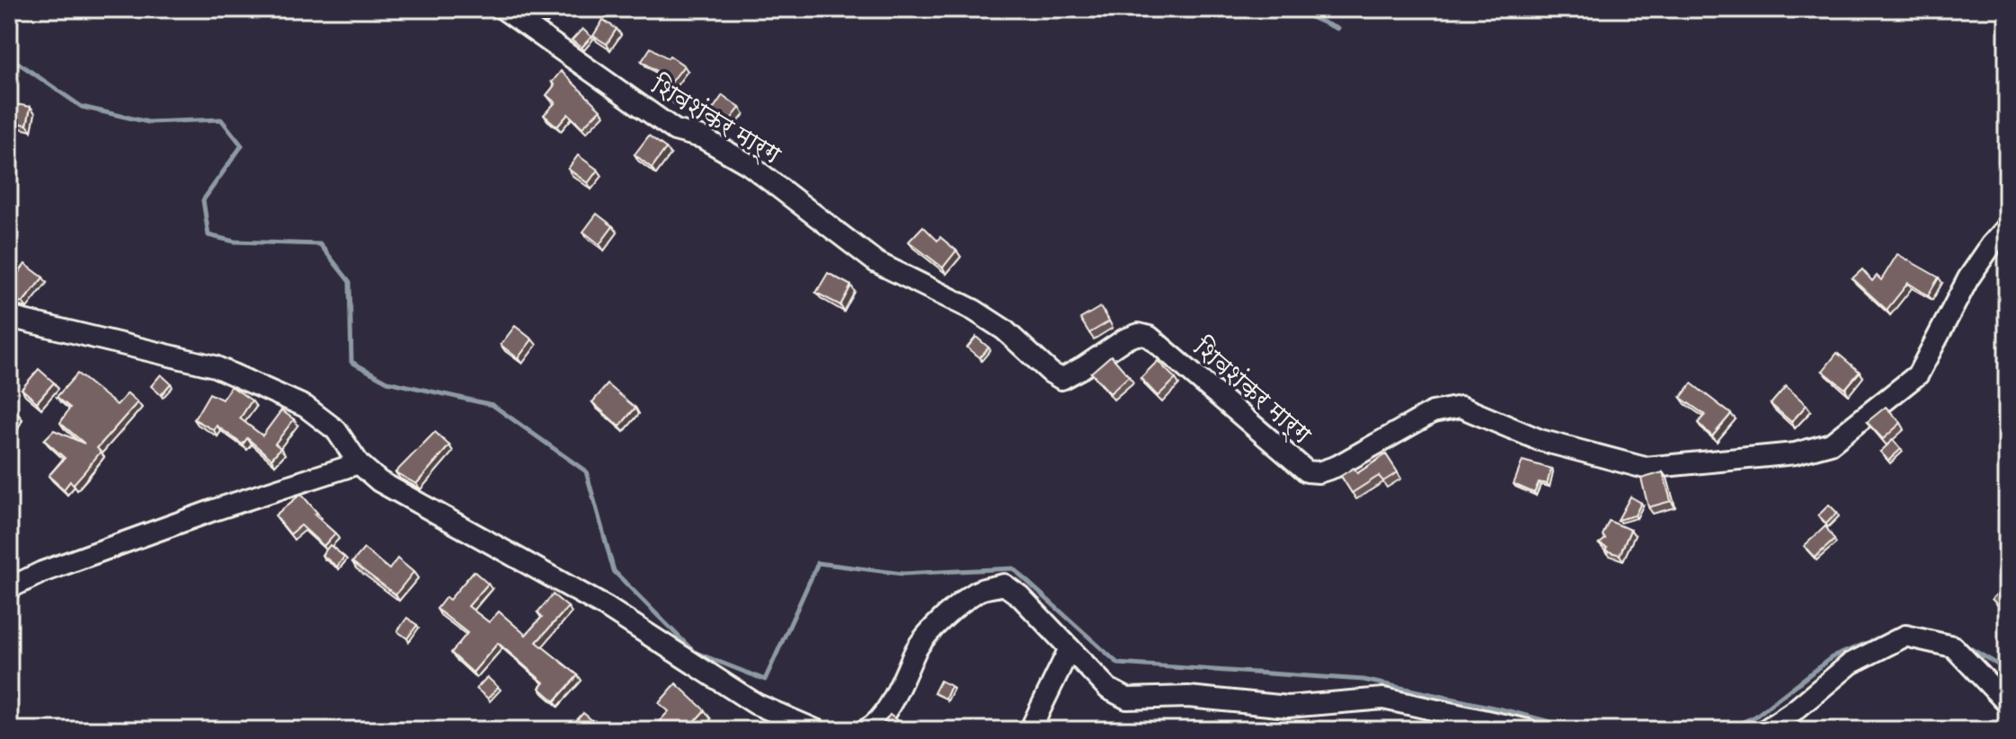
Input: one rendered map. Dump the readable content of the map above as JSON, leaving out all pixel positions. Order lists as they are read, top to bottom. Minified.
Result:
{"streets":{"street":["शिवशंकर मार्ग"]}}
